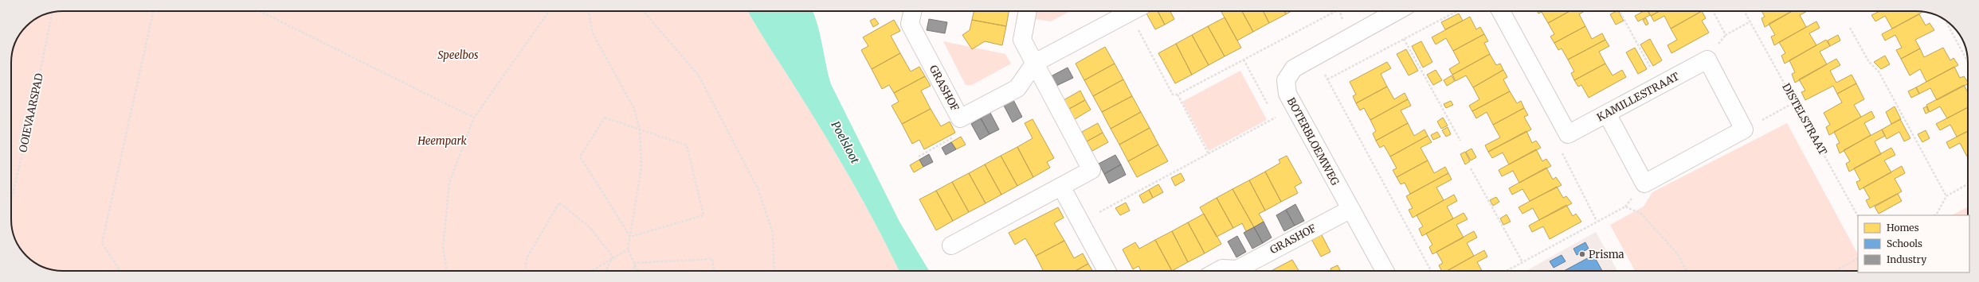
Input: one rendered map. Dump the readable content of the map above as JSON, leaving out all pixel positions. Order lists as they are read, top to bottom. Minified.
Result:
{"streets":{"street":["GRASHOF","KAMILLESTRAAT","BOTERBLOEMWEG"],"path":["OOIEVAARSPAD","DISTELSTRAAT"]},"crossings":[["GRASHOF","BOTERBLOEMWEG"]],"water":["Poelsloot"],"parks":["Speelbos","Heempark"],"places":["Prisma"],"legend":["Homes","Schools","Industry"]}
